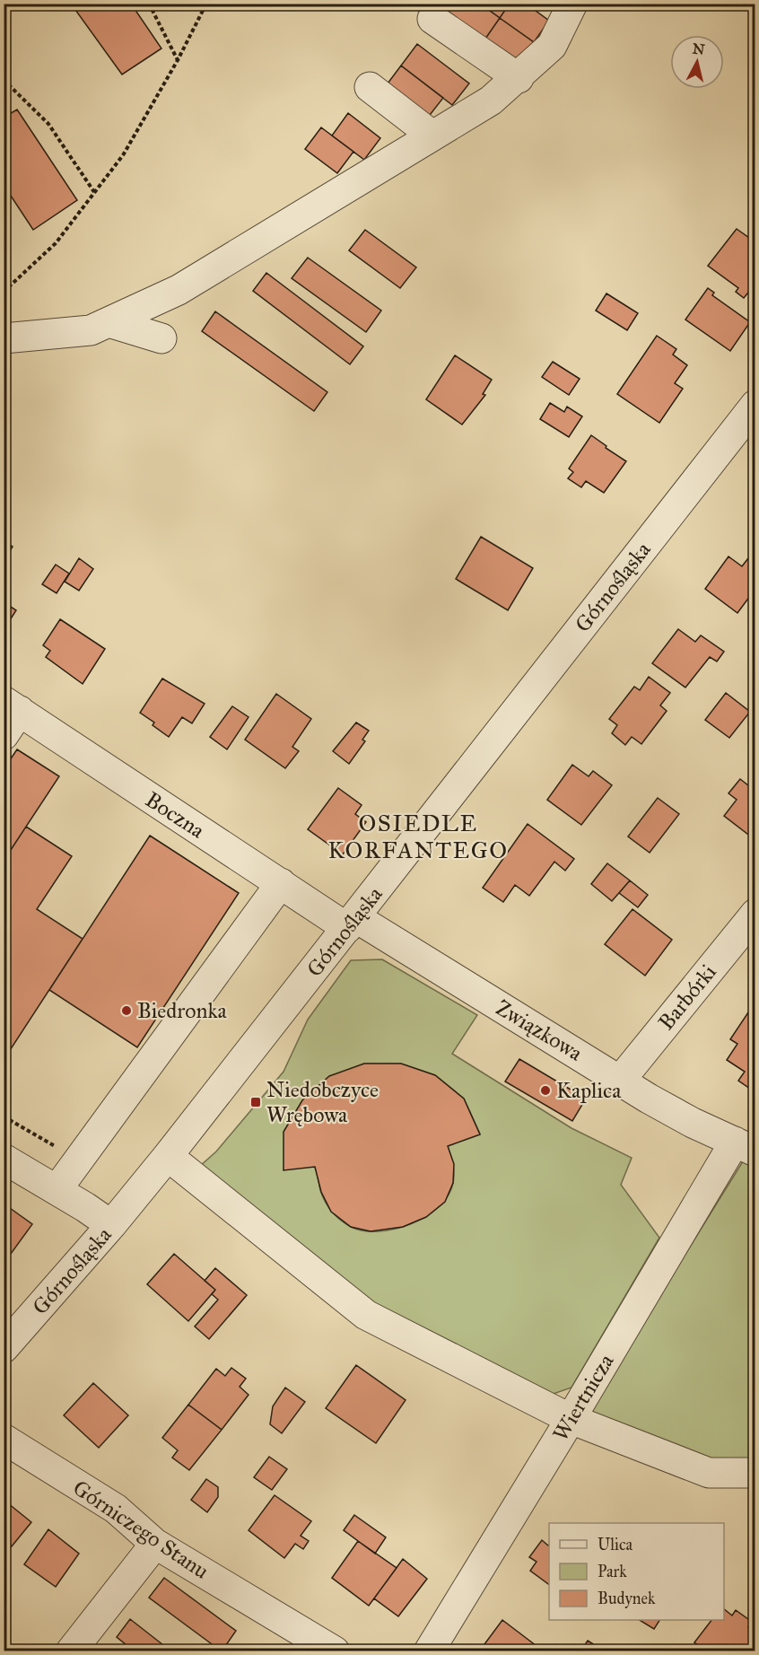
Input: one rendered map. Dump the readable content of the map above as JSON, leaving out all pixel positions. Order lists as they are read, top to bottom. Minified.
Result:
{"streets":{"street":["Górnośląska","Boczna","Barbórki","Związkowa","Wiertnicza","Górniczego Stanu"]},"crossings":[["Górnośląska","Boczna"],["Górnośląska","Związkowa"],["Boczna","Związkowa"],["Barbórki","Związkowa"],["Związkowa","Wiertnicza"]],"districts":["OSIEDLE KORFANTEGO"],"places":{"other":["Biedronka","Kaplica"],"transit":["Niedobczyce Wrębowa"]},"legend":["Ulica","Park","Budynek"],"north":"top"}
